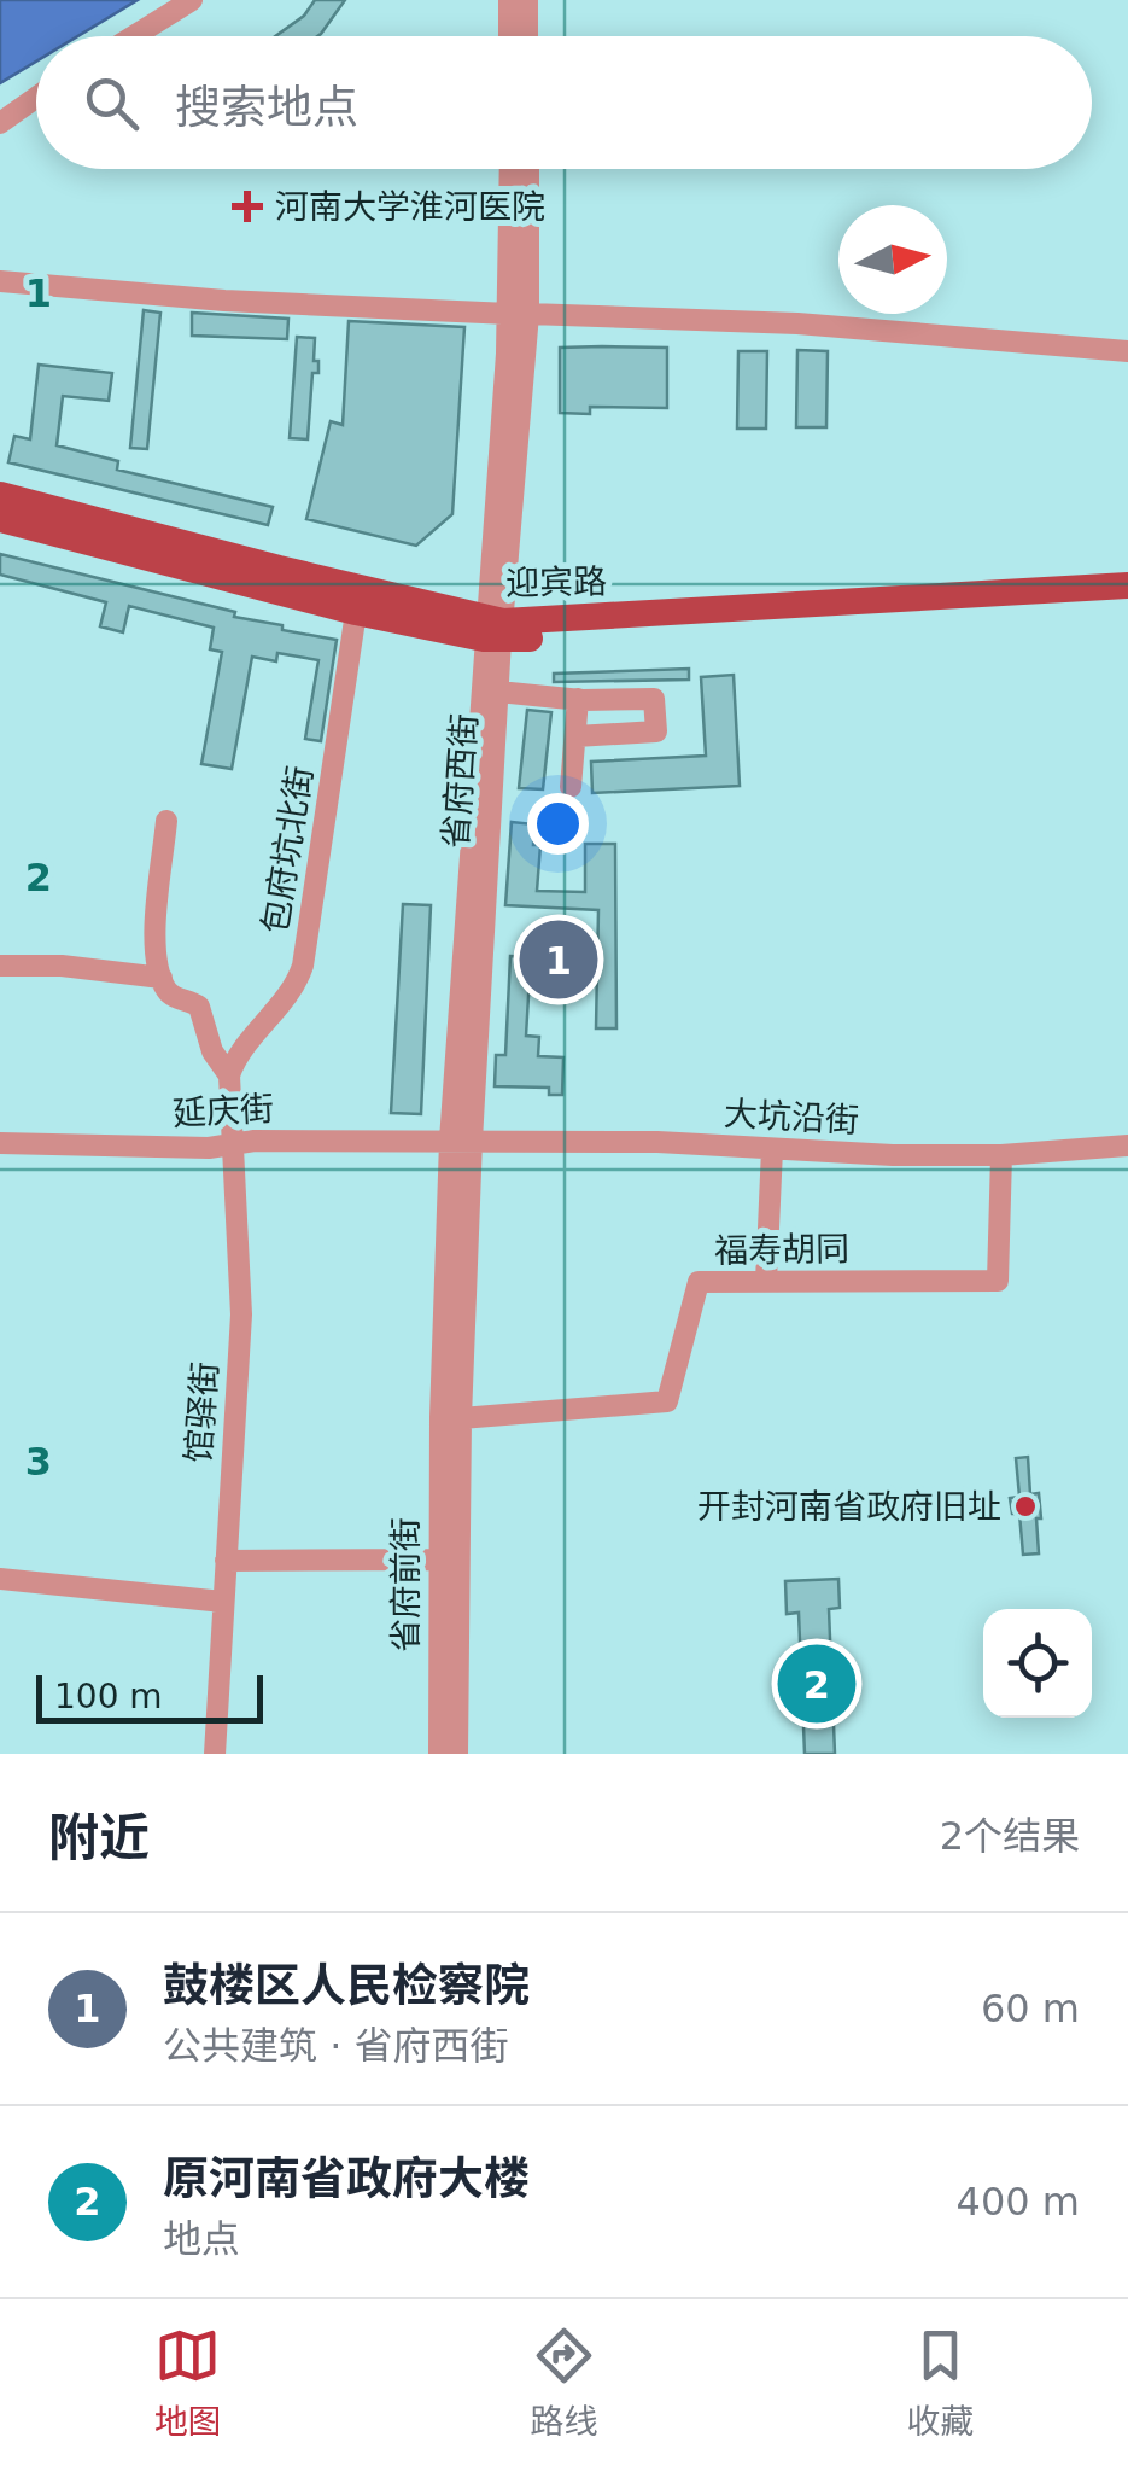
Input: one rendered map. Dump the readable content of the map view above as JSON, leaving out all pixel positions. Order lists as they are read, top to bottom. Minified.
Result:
{"streets":{"main road":["迎宾路"],"street":["省府西街","包府坑北街","延庆街","大坑沿街","福寿胡同","馆驿街","省府前街"]},"crossings":[["迎宾路","省府西街"],["迎宾路","包府坑北街"],["省府西街","延庆街"],["省府西街","大坑沿街"],["省府西街","福寿胡同"],["省府西街","省府前街"],["包府坑北街","馆驿街"],["延庆街","大坑沿街"],["延庆街","馆驿街"],["大坑沿街","福寿胡同"],["福寿胡同","省府前街"]],"places":{"health":["河南大学淮河医院"],"other":["开封河南省政府旧址"]},"scale_bar":"100 m","north":"right","page":{"search":"搜索地点","pins":["1","2"],"scale":"100 m","heading":["附近","2个结果"],"list":[{"mark":"1","name":"鼓楼区人民检察院","note":"公共建筑 · 省府西街","value":"60 m"},{"mark":"2","name":"原河南省政府大楼","note":"地点","value":"400 m"}],"nav":["地图","路线","收藏"]},"grid":{"rows":["1","2","3"]}}
